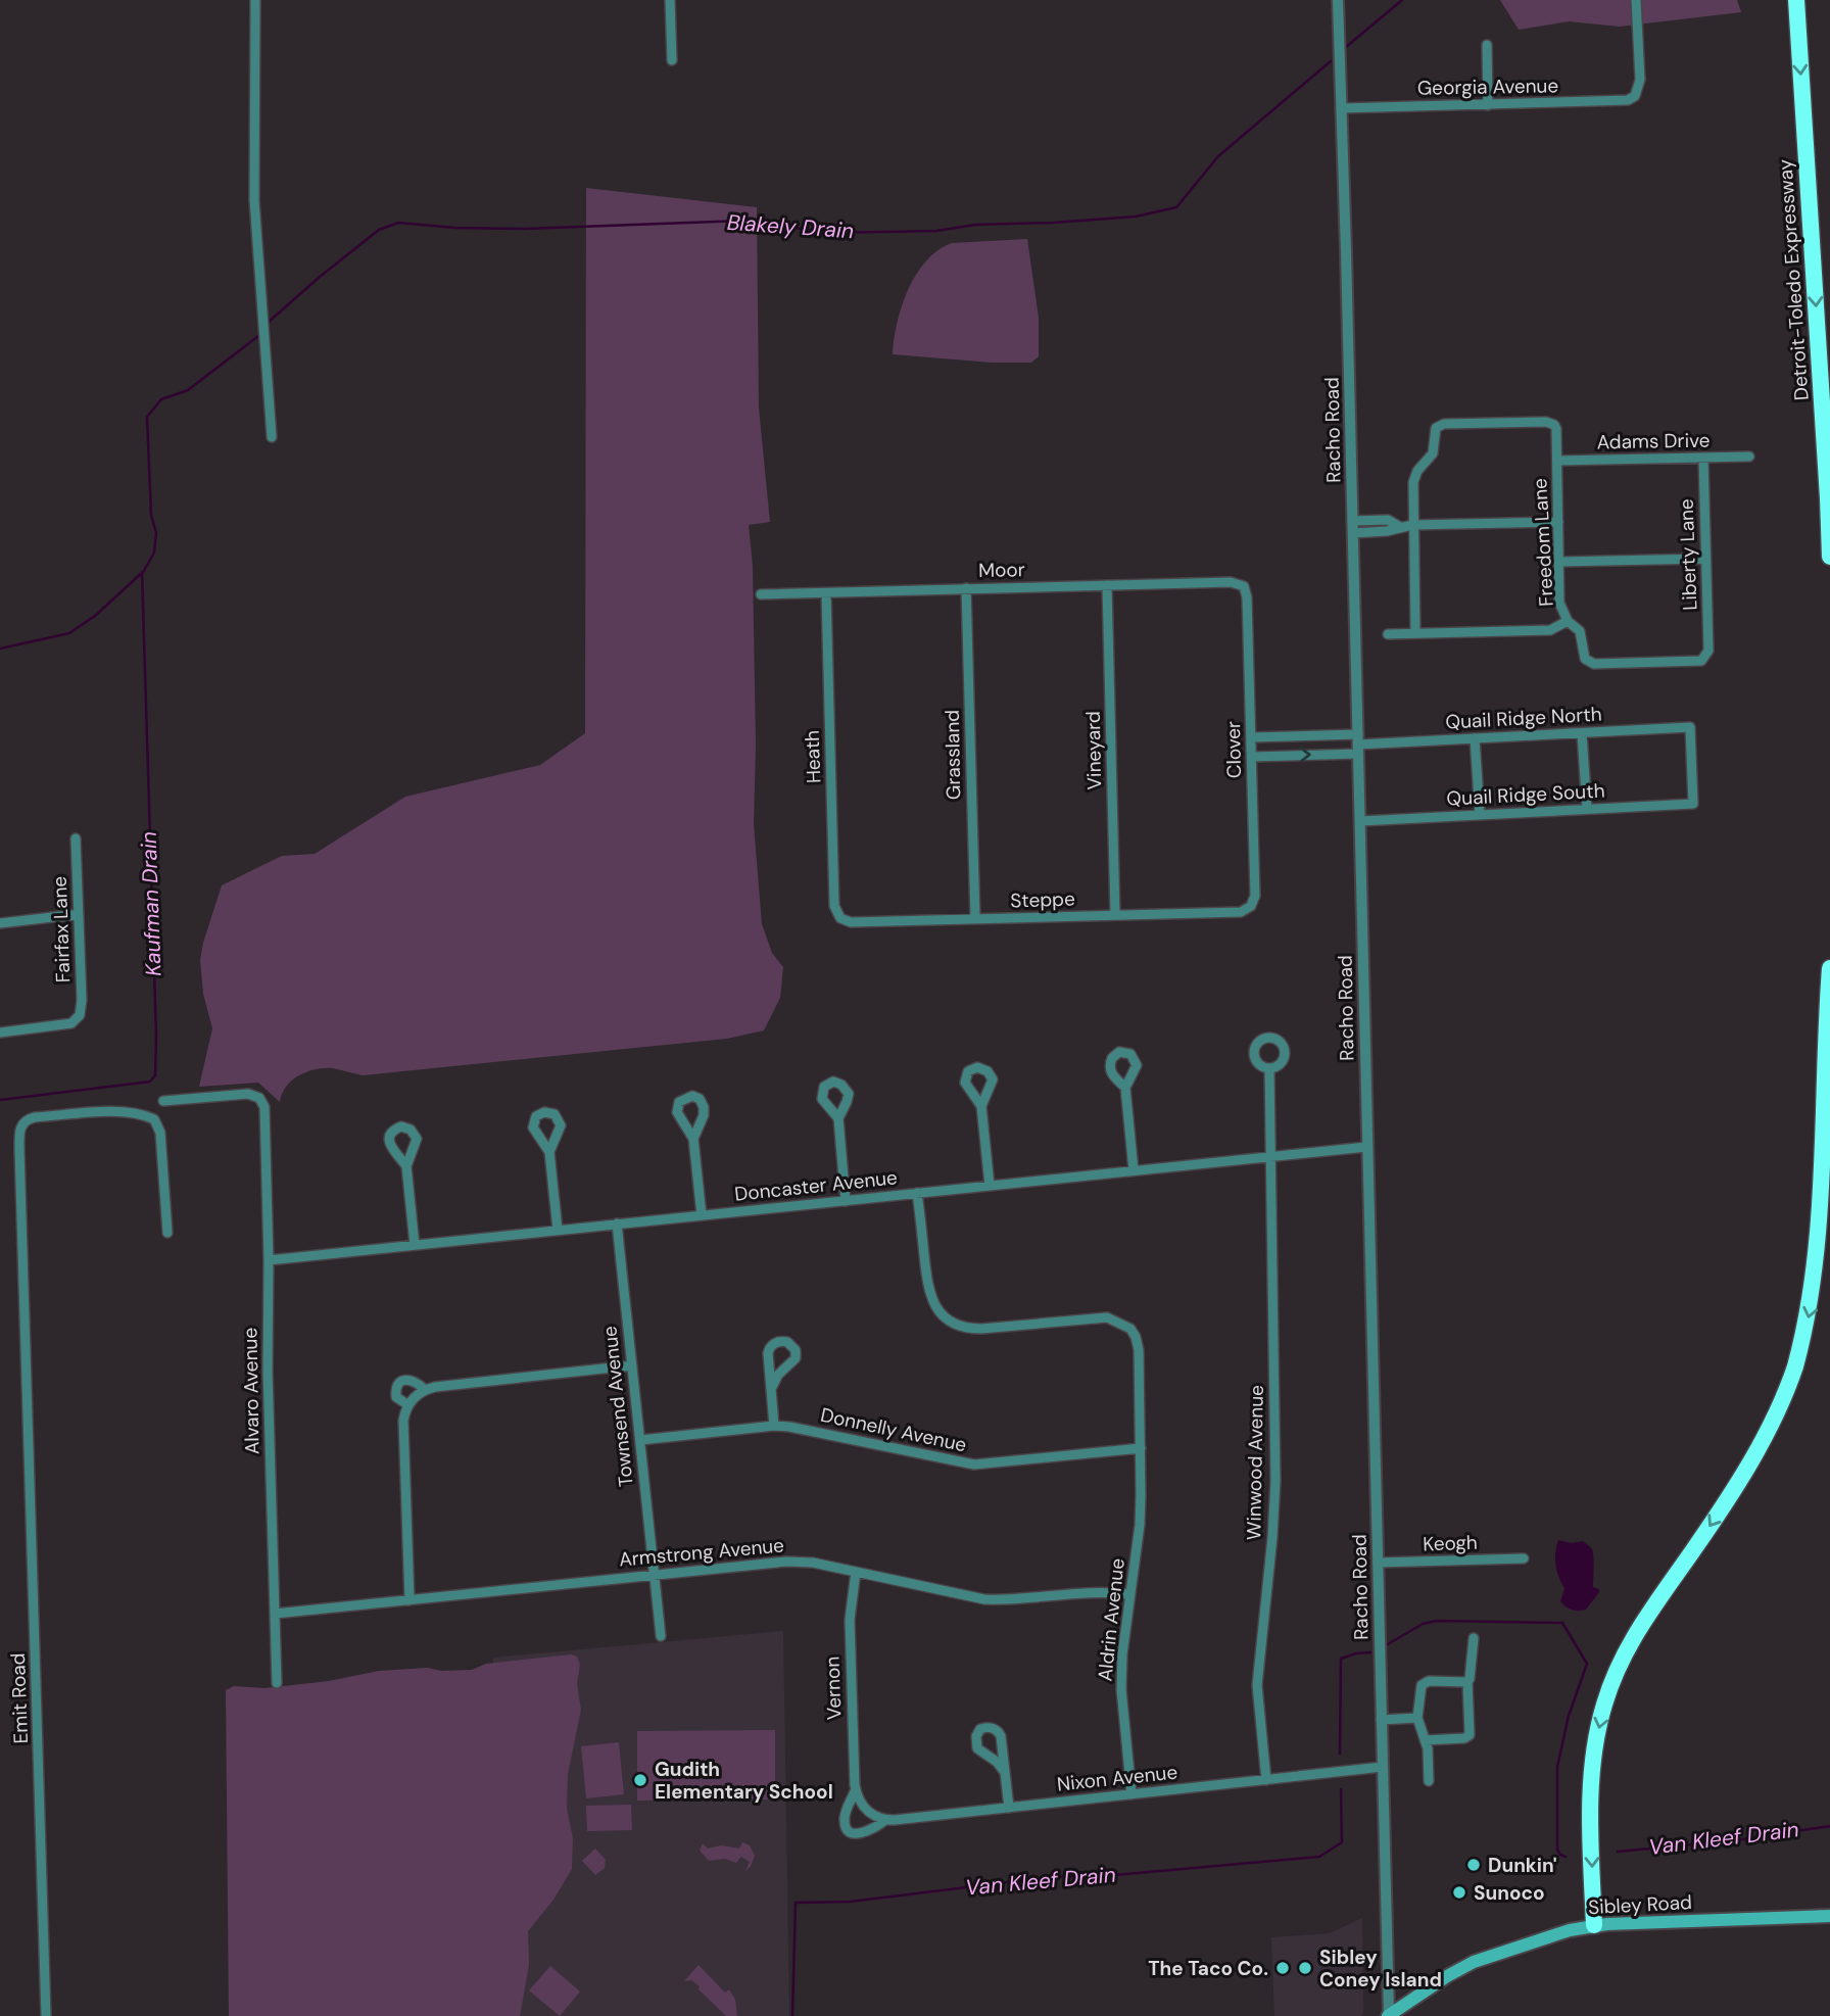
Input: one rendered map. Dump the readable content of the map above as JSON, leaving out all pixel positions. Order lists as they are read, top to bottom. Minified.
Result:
{"streets":{"highway":["Detroit-Toledo Expressway"],"main road":["Sibley Road"],"street":["Georgia Avenue","Racho Road","Adams Drive","Freedom Lane","Liberty Lane","Moor","Quail Ridge North","Clover","Vineyard","Grassland","Heath","Quail Ridge South","Steppe","Fairfax Lane","Doncaster Avenue","Alvaro Avenue","Townsend Avenue","Donnelly Avenue","Winwood Avenue","Keogh","Armstrong Avenue","Aldrin Avenue","Vernon","Emit Road","Nixon Avenue"]},"crossings":[["Georgia Avenue","Racho Road"],["Racho Road","Quail Ridge North"],["Racho Road","Quail Ridge South"],["Racho Road","Doncaster Avenue"],["Racho Road","Keogh"],["Racho Road","Nixon Avenue"],["Racho Road","Sibley Road"],["Adams Drive","Freedom Lane"],["Adams Drive","Liberty Lane"],["Freedom Lane","Liberty Lane"],["Moor","Clover"],["Moor","Vineyard"],["Moor","Grassland"],["Moor","Heath"],["Quail Ridge North","Quail Ridge South"],["Clover","Steppe"],["Vineyard","Steppe"],["Grassland","Steppe"],["Heath","Steppe"],["Doncaster Avenue","Alvaro Avenue"],["Doncaster Avenue","Townsend Avenue"],["Doncaster Avenue","Winwood Avenue"],["Doncaster Avenue","Aldrin Avenue"],["Alvaro Avenue","Armstrong Avenue"],["Townsend Avenue","Donnelly Avenue"],["Townsend Avenue","Armstrong Avenue"],["Donnelly Avenue","Aldrin Avenue"],["Winwood Avenue","Nixon Avenue"],["Armstrong Avenue","Aldrin Avenue"],["Armstrong Avenue","Vernon"],["Aldrin Avenue","Nixon Avenue"],["Vernon","Nixon Avenue"]],"one_way":["Detroit-Toledo Expressway"],"water":["Blakely Drain","Kaufman Drain","Van Kleef Drain"],"places":["Gudith Elementary School","Dunkin'","Sunoco","The Taco Co.","Sibley Coney Island"]}
